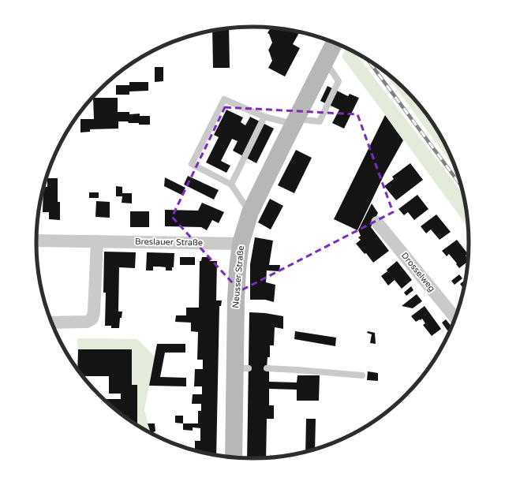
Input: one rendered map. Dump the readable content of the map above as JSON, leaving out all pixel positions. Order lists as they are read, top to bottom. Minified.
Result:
{"streets":{"main road":["Neusser Straße"],"street":["Breslauer Straße","Drosselweg"]},"crossings":[["Breslauer Straße","Neusser Straße"]]}
